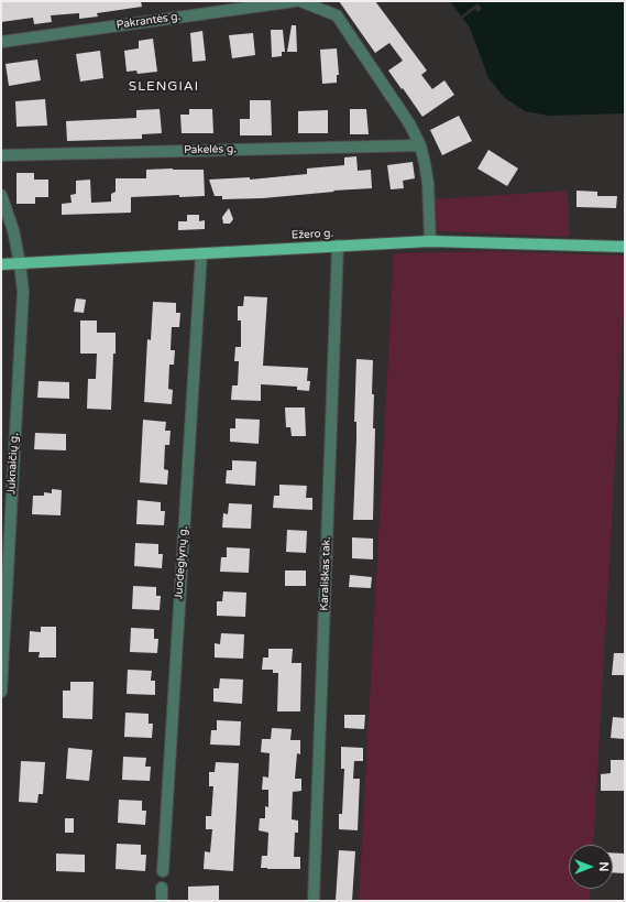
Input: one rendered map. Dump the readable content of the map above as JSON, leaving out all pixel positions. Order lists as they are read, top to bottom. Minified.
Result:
{"streets":{"main road":["Ežero g."],"street":["Pakrantės g.","Pakelės g.","Juknaičių g.","Juodeglynų g.","Karališkas tak."]},"crossings":[["Ežero g.","Juknaičių g."],["Ežero g.","Juodeglynų g."],["Ežero g.","Karališkas tak."]],"districts":["SLENGIAI"],"north":"right"}
